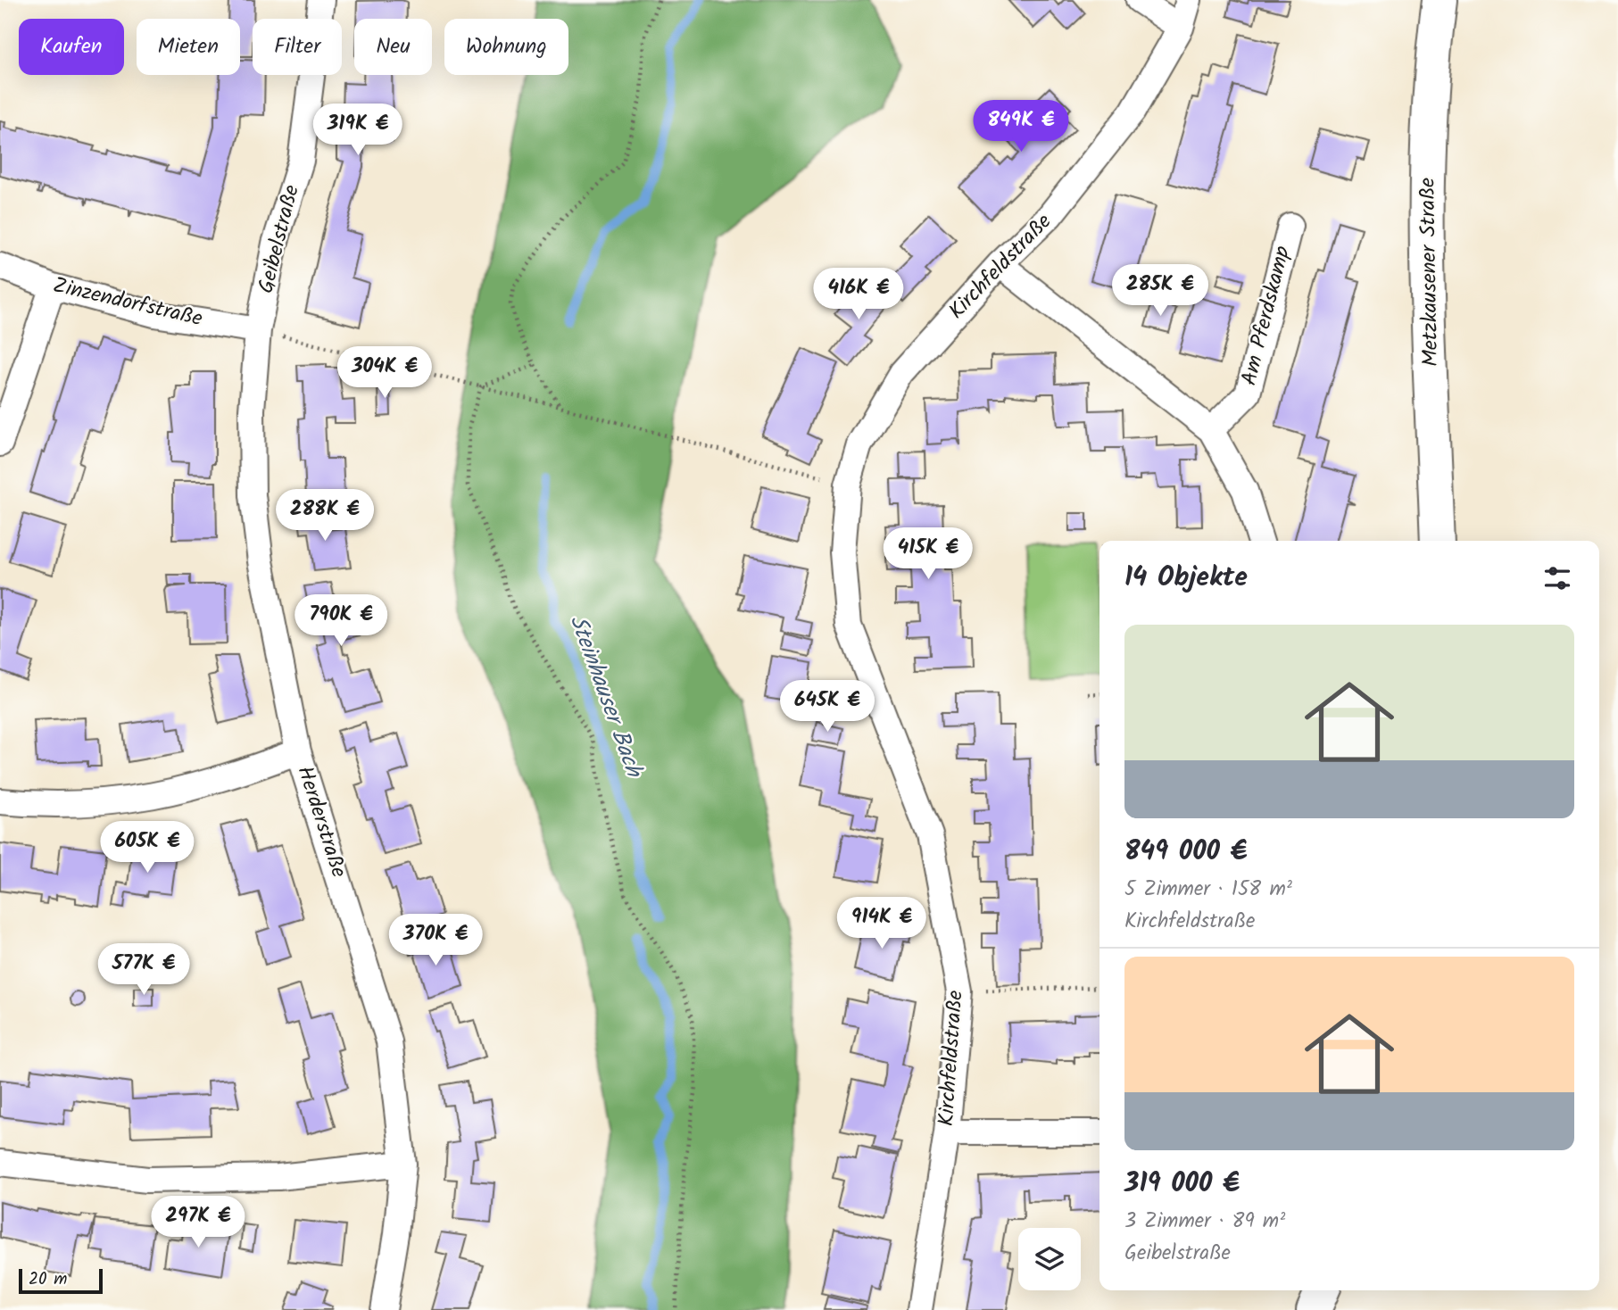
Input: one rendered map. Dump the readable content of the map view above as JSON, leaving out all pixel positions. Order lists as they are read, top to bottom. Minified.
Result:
{"streets":{"main road":["Metzkausener Straße"],"street":["Geibelstraße","Kirchfeldstraße","Zinzendorfstraße","Am Pferdskamp","Herderstraße"]},"crossings":[["Geibelstraße","Zinzendorfstraße"],["Geibelstraße","Herderstraße"],["Zinzendorfstraße","Herderstraße"]],"water":["Steinhauser Bach"],"scale_bar":"20 m","page":{"chip":["Kaufen","Mieten","Filter","Neu","Wohnung"],"price":["849K €","319K €","285K €","416K €","304K €","288K €","415K €","790K €","645K €","605K €","914K €","370K €","577K €","297K €"],"heading":"14 Objekte","list":[{"name":"849 000 €","note":"5 Zimmer · 158 m² · Kirchfeldstraße"},{"name":"319 000 €","note":"3 Zimmer · 89 m² · Geibelstraße"}],"scale":"20 m"}}
